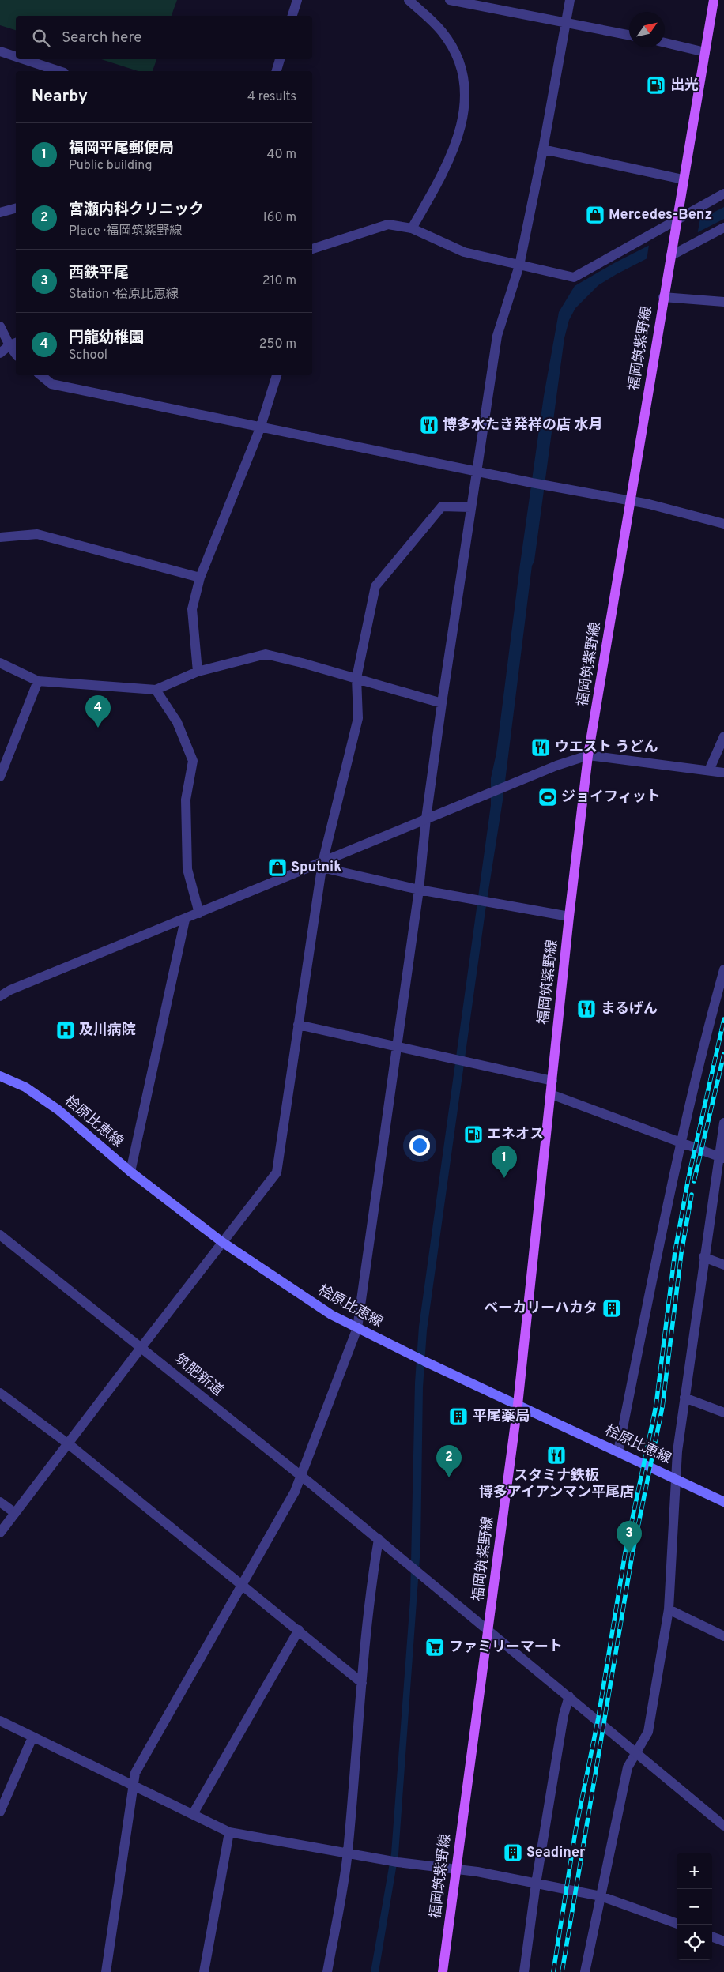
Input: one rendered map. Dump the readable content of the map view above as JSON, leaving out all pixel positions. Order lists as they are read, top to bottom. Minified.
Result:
{"streets":{"main road":["福岡筑紫野線","桧原比恵線"],"street":["筑肥新道"]},"crossings":[["福岡筑紫野線","桧原比恵線"],["福岡筑紫野線","筑肥新道"]],"places":{"fuel station":["出光","エネオス"],"shop":["Mercedes-Benz","Sputnik"],"restaurant":["博多水たき発祥の店 水月","ウエスト うどん","まるげん","スタミナ鉄板 博多アイアンマン平尾店"],"sports":["ジョイフィット"],"hospital":["及川病院"],"building":["ベーカリーハカタ","平尾薬局","Seadiner"],"supermarket":["ファミリーマート"]},"north":"top right","page":{"search":"Search here","heading":["Nearby","4 results"],"list":[{"mark":"1","name":"福岡平尾郵便局","note":"Public building","value":"40 m"},{"mark":"2","name":"宮瀬内科クリニック","note":"Place · 福岡筑紫野線","value":"160 m"},{"mark":"3","name":"西鉄平尾","note":"Station · 桧原比恵線","value":"210 m"},{"mark":"4","name":"円龍幼稚園","note":"School","value":"250 m"}],"pins":["4","1","2","3"],"map_buttons":["+","−"]}}
